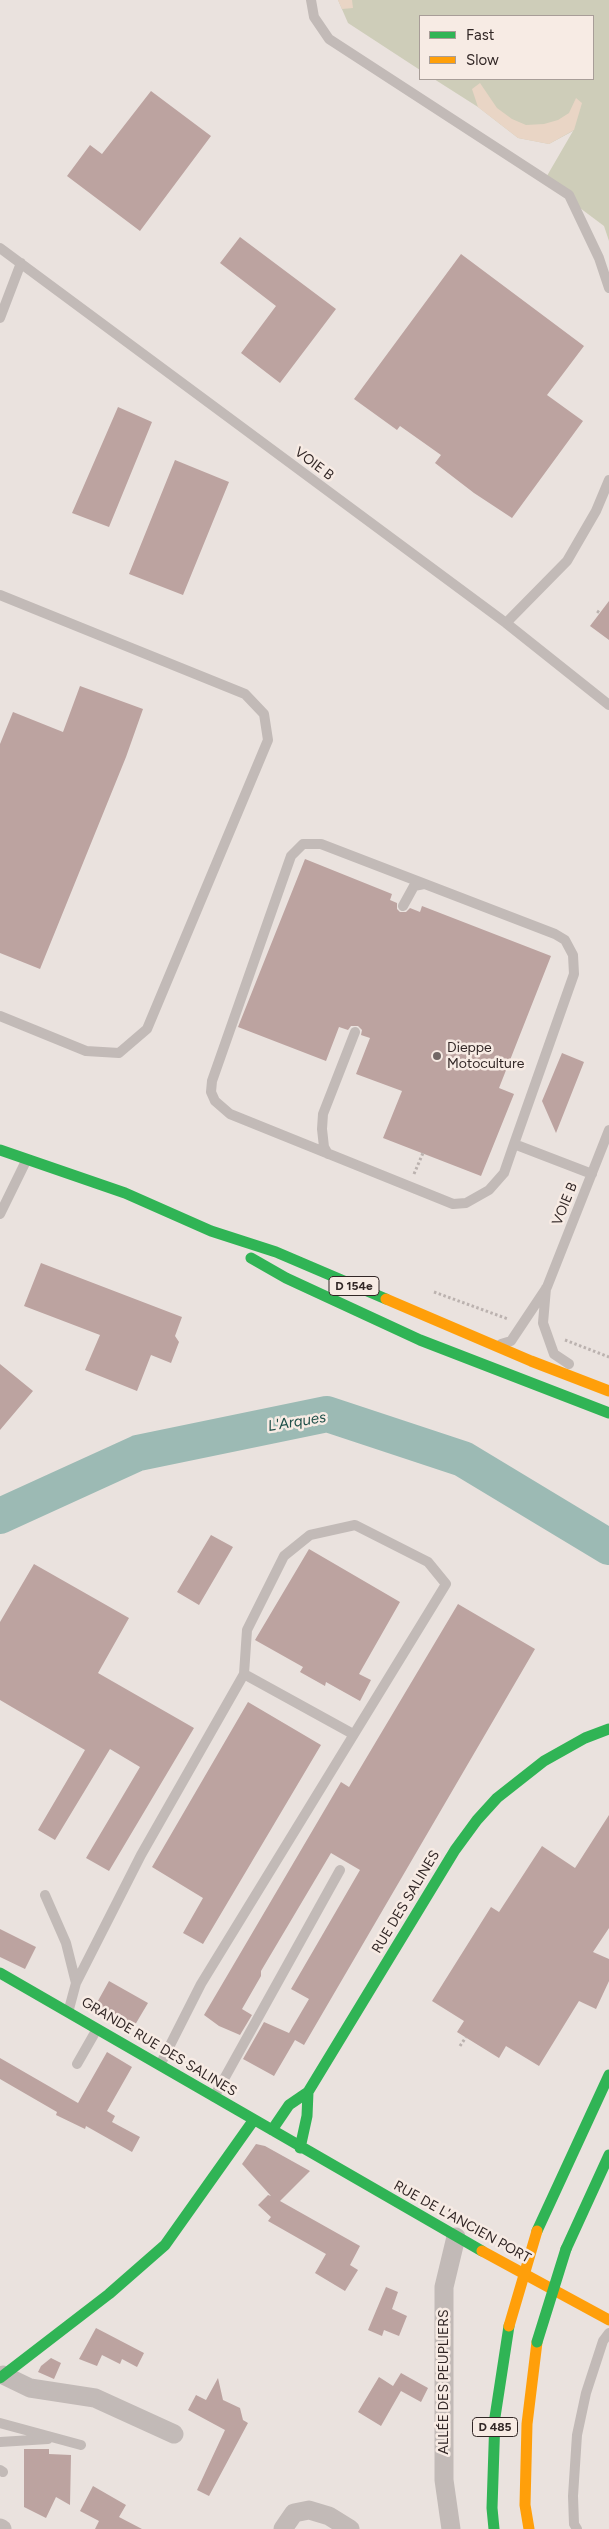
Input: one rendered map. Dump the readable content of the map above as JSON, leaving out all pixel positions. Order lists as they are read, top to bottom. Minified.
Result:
{"streets":{"main road":["D 154e","RUE DES SALINES","GRANDE RUE DES SALINES","RUE DE L'ANCIEN PORT","D 485"],"street":["ALLÉE DES PEUPLIERS"],"lane":["VOIE B"]},"crossings":[["VOIE B","D 154e"],["RUE DES SALINES","GRANDE RUE DES SALINES"],["RUE DES SALINES","RUE DE L'ANCIEN PORT"],["GRANDE RUE DES SALINES","RUE DE L'ANCIEN PORT"],["RUE DE L'ANCIEN PORT","ALLÉE DES PEUPLIERS"]],"water":["L'Arques"],"places":["Dieppe Motoculture"],"legend":["Fast","Slow"]}
